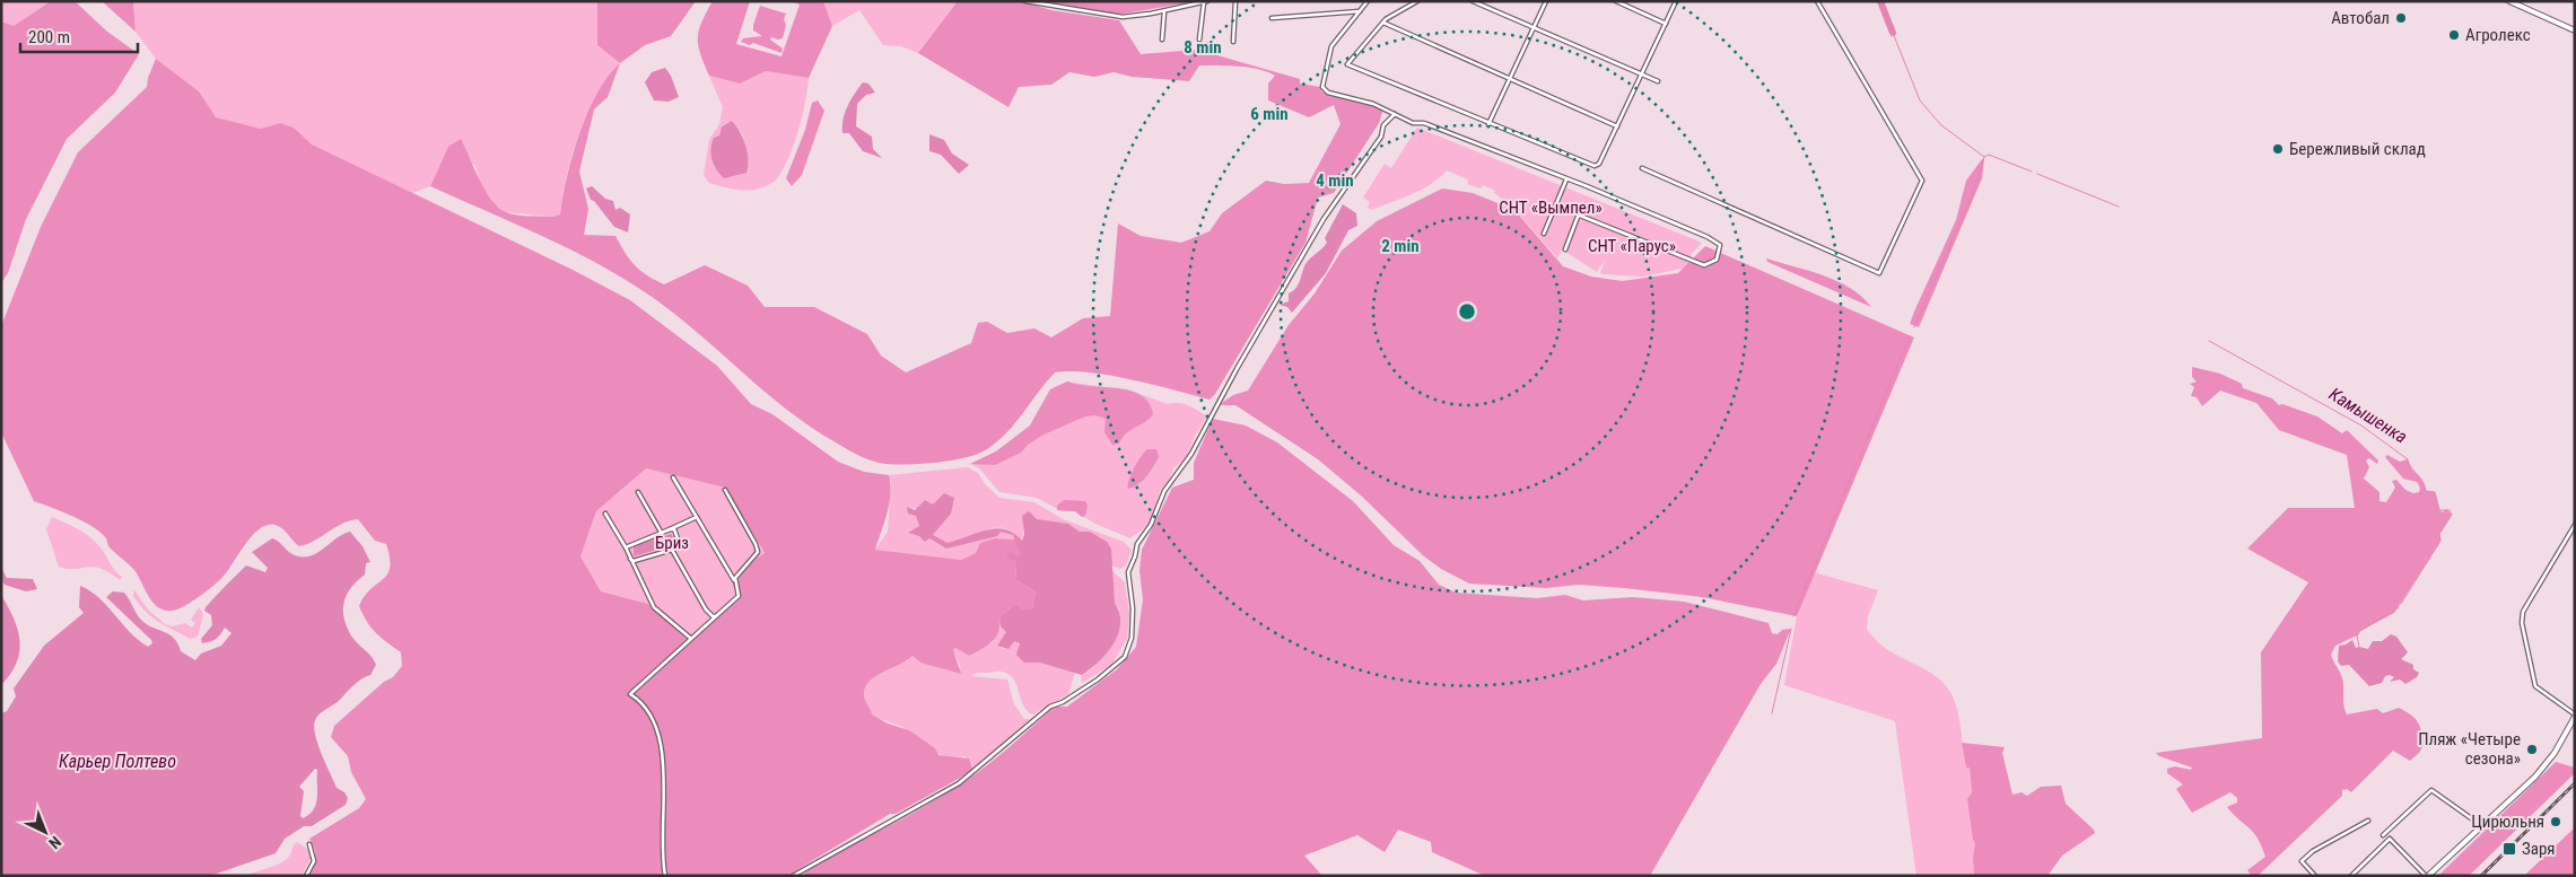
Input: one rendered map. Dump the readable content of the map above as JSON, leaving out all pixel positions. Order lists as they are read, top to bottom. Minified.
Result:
{"water":["Камышенка","Карьер Полтево"],"parks":["СНТ «Вымпел»","СНТ «Парус»","Бриз"],"places":{"other":["Автобал","Агролекс","Бережливый склад","Пляж «Четыре сезона»","Цирюльня"],"transit":["Заря"]},"scale_bar":"200 m","north":"bottom right","rings":["8 min","6 min","4 min","2 min"]}
